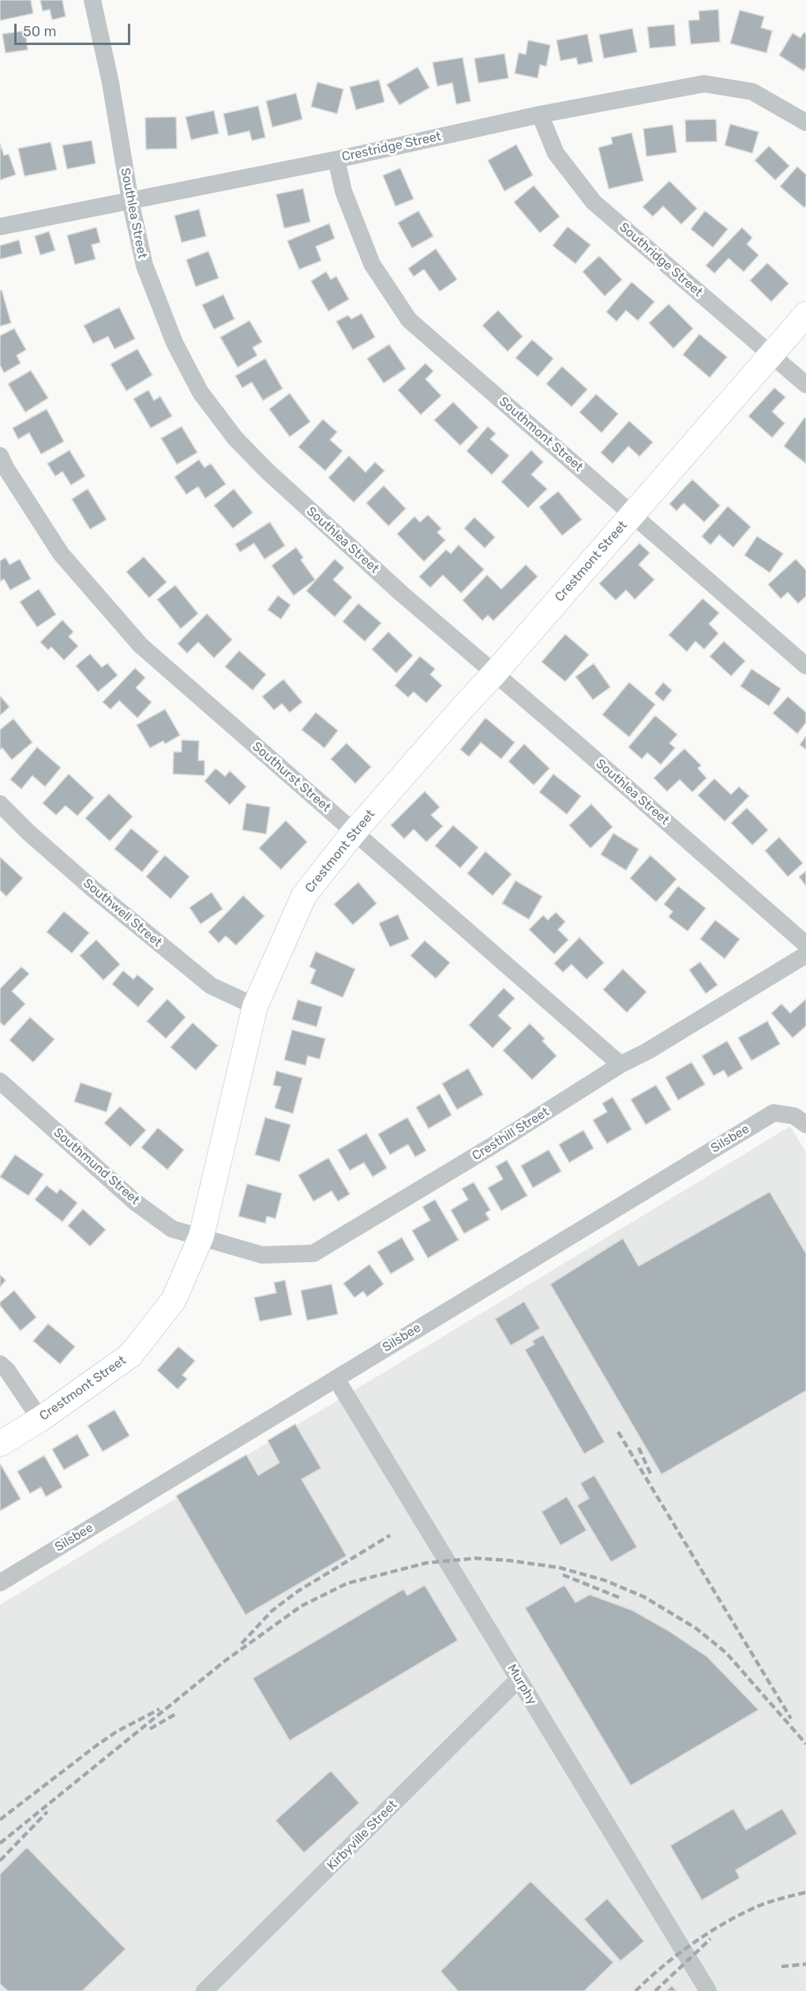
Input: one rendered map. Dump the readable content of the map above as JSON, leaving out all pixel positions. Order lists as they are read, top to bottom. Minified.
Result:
{"streets":{"street":["Crestridge Street","Southlea Street","Southridge Street","Southmont Street","Crestmont Street","Southurst Street","Southwell Street","Cresthill Street","Silsbee","Southmund Street","Murphy","Kirbyville Street"]},"crossings":[["Crestridge Street","Southlea Street"],["Crestridge Street","Southridge Street"],["Crestridge Street","Southmont Street"],["Southlea Street","Crestmont Street"],["Southridge Street","Crestmont Street"],["Southmont Street","Crestmont Street"],["Crestmont Street","Southurst Street"],["Crestmont Street","Southwell Street"],["Crestmont Street","Cresthill Street"],["Crestmont Street","Southmund Street"],["Southurst Street","Cresthill Street"],["Cresthill Street","Southmund Street"],["Silsbee","Murphy"],["Murphy","Kirbyville Street"]],"scale_bar":"50 m"}
